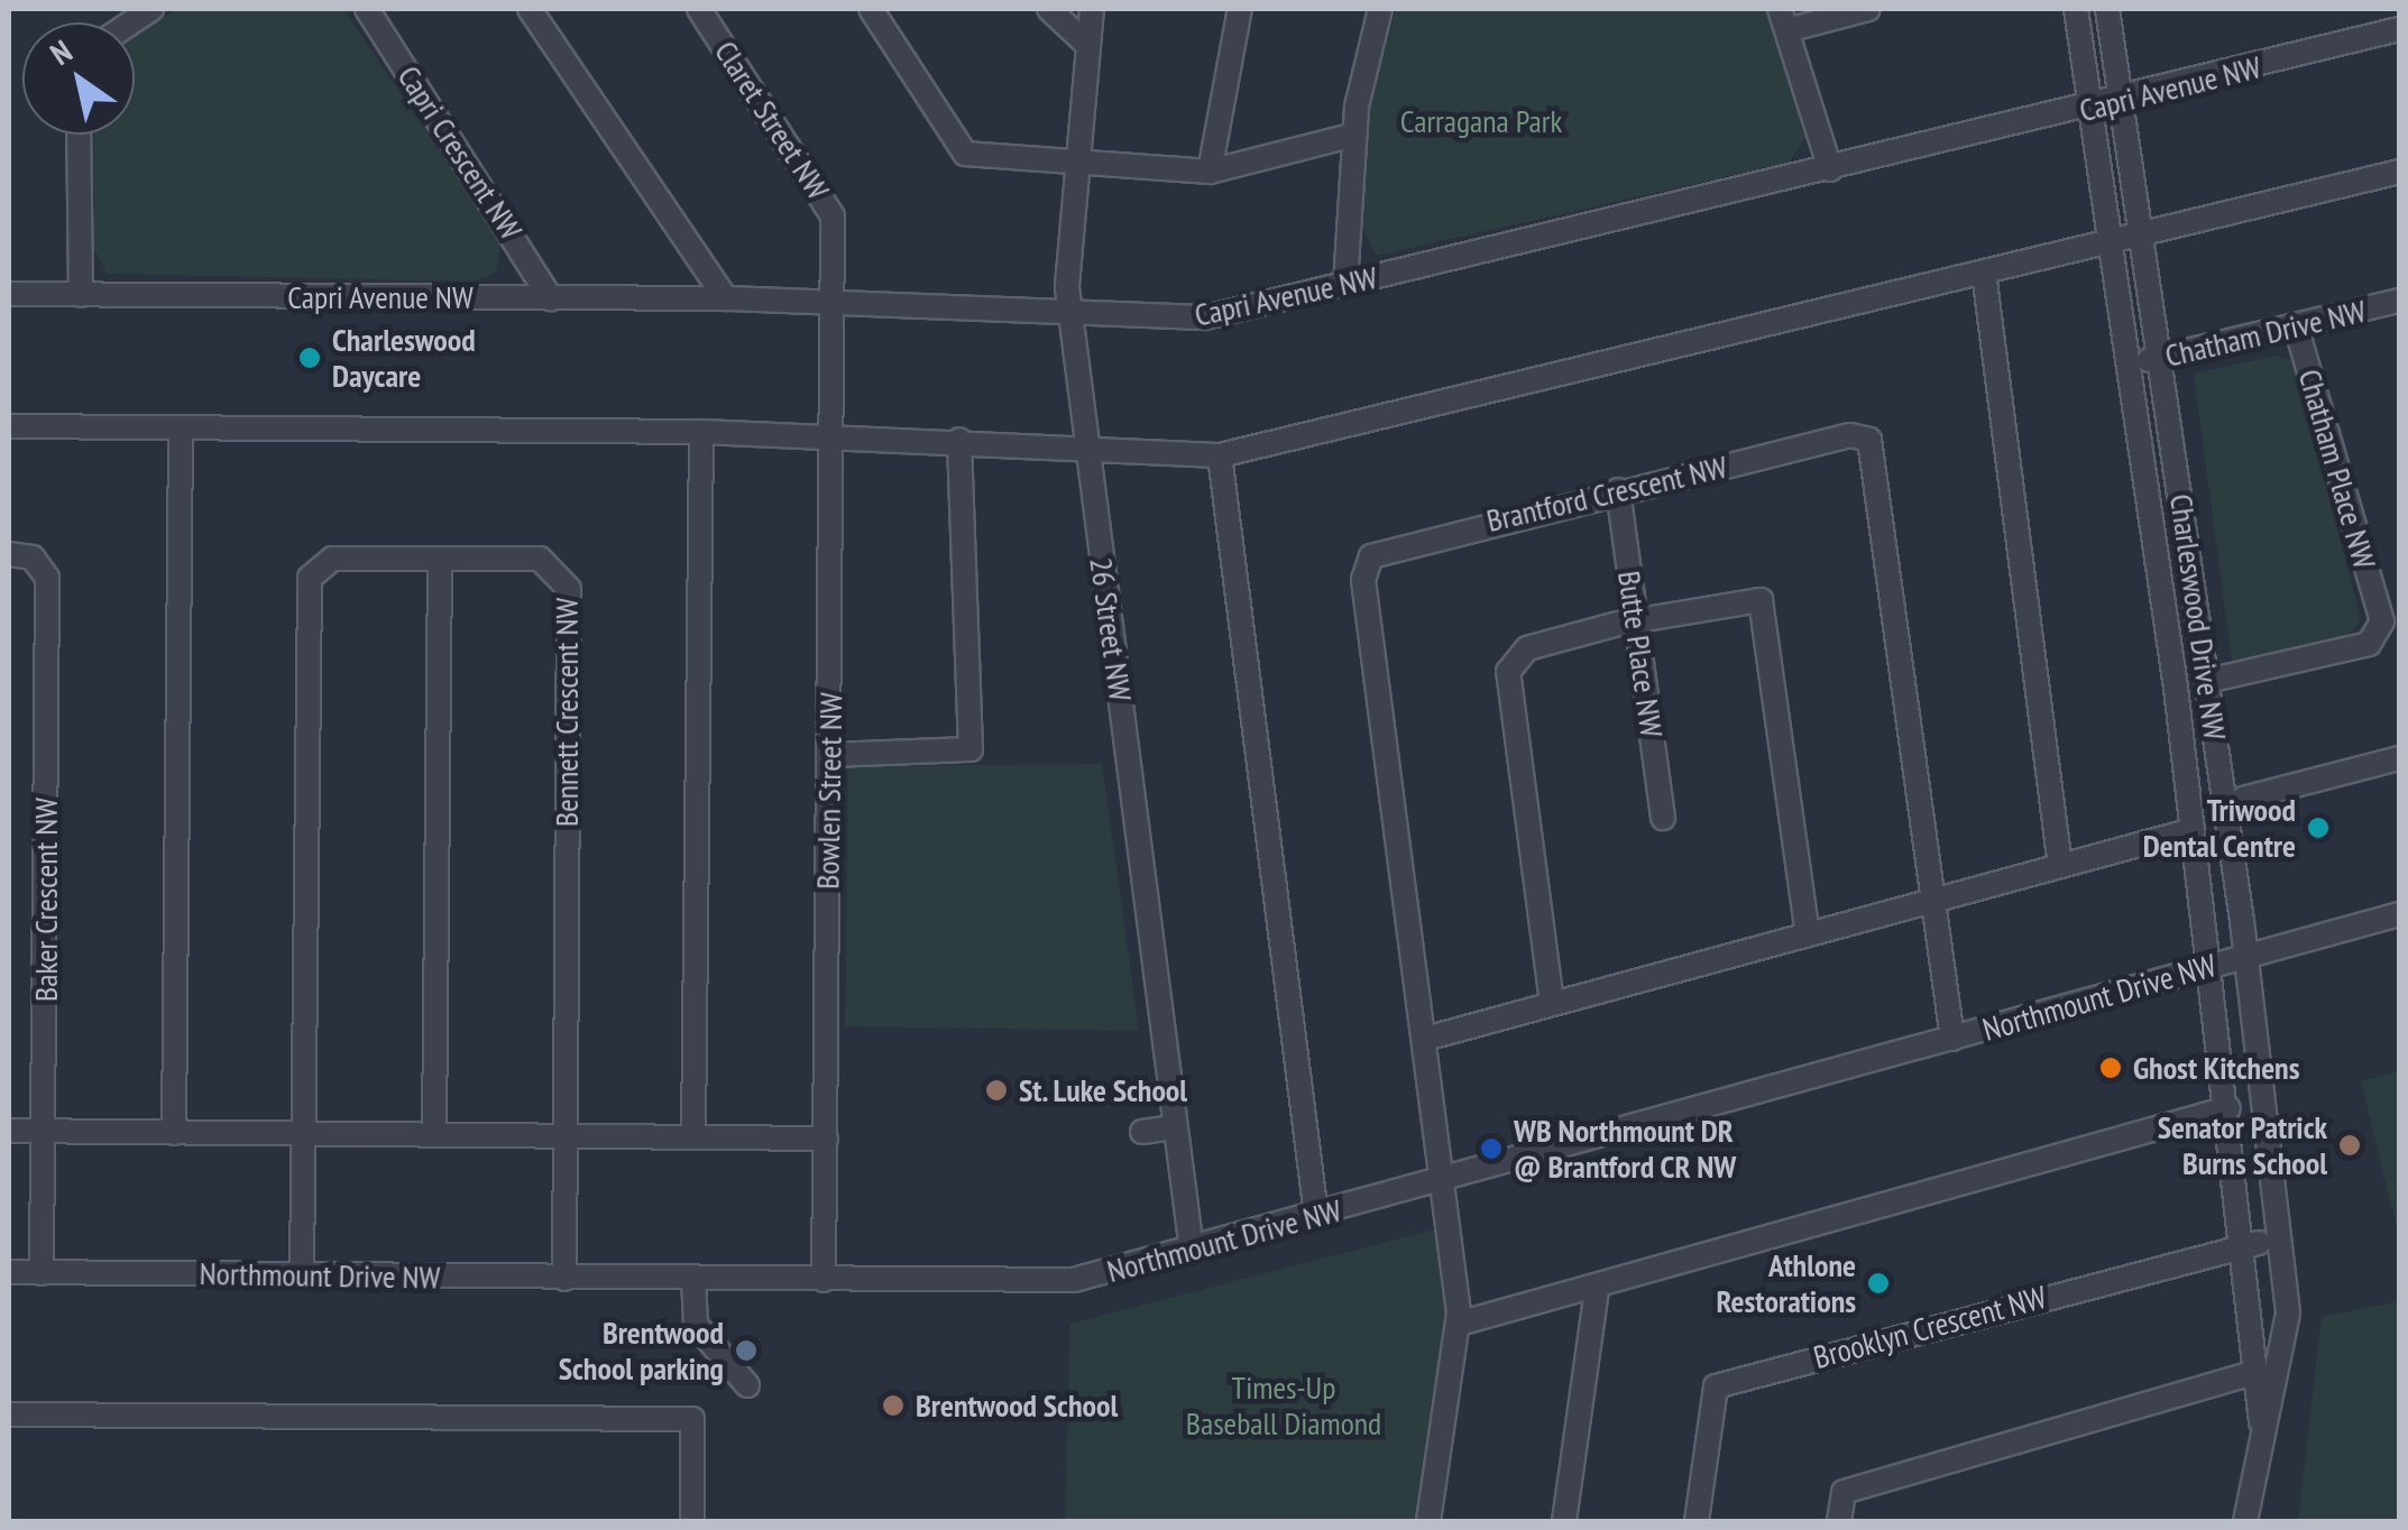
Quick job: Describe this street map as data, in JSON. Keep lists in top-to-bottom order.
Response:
{
  "streets": {
    "street": [
      "Capri Avenue NW",
      "Claret Street NW",
      "Capri Crescent NW",
      "Chatham Drive NW",
      "Chatham Place NW",
      "Brantford Crescent NW",
      "Charleswood Drive NW",
      "26 Street NW",
      "Butte Place NW",
      "Bennett Crescent NW",
      "Bowlen Street NW",
      "Baker Crescent NW",
      "Northmount Drive NW",
      "Brooklyn Crescent NW"
    ]
  },
  "crossings": [
    ["Capri Avenue NW", "Claret Street NW"],
    ["Capri Avenue NW", "Capri Crescent NW"],
    ["Capri Avenue NW", "Charleswood Drive NW"],
    ["Capri Avenue NW", "26 Street NW"],
    ["Capri Avenue NW", "Bowlen Street NW"],
    ["Claret Street NW", "Bowlen Street NW"],
    ["Chatham Drive NW", "Chatham Place NW"],
    ["Chatham Drive NW", "Charleswood Drive NW"],
    ["Chatham Place NW", "Charleswood Drive NW"],
    ["Brantford Crescent NW", "Butte Place NW"],
    ["Brantford Crescent NW", "Northmount Drive NW"],
    ["Charleswood Drive NW", "Northmount Drive NW"],
    ["Charleswood Drive NW", "Brooklyn Crescent NW"],
    ["26 Street NW", "Northmount Drive NW"],
    ["Bennett Crescent NW", "Northmount Drive NW"],
    ["Bowlen Street NW", "Northmount Drive NW"],
    ["Baker Crescent NW", "Northmount Drive NW"]
  ],
  "parks": ["Carragana Park", "Times-Up Baseball Diamond"],
  "places": [
    "Charleswood Daycare",
    "Triwood Dental Centre",
    "Ghost Kitchens",
    "St. Luke School",
    "Senator Patrick Burns School",
    "WB Northmount DR @ Brantford CR NW",
    "Athlone Restorations",
    "Brentwood School parking",
    "Brentwood School"
  ],
  "north": "top left"
}
